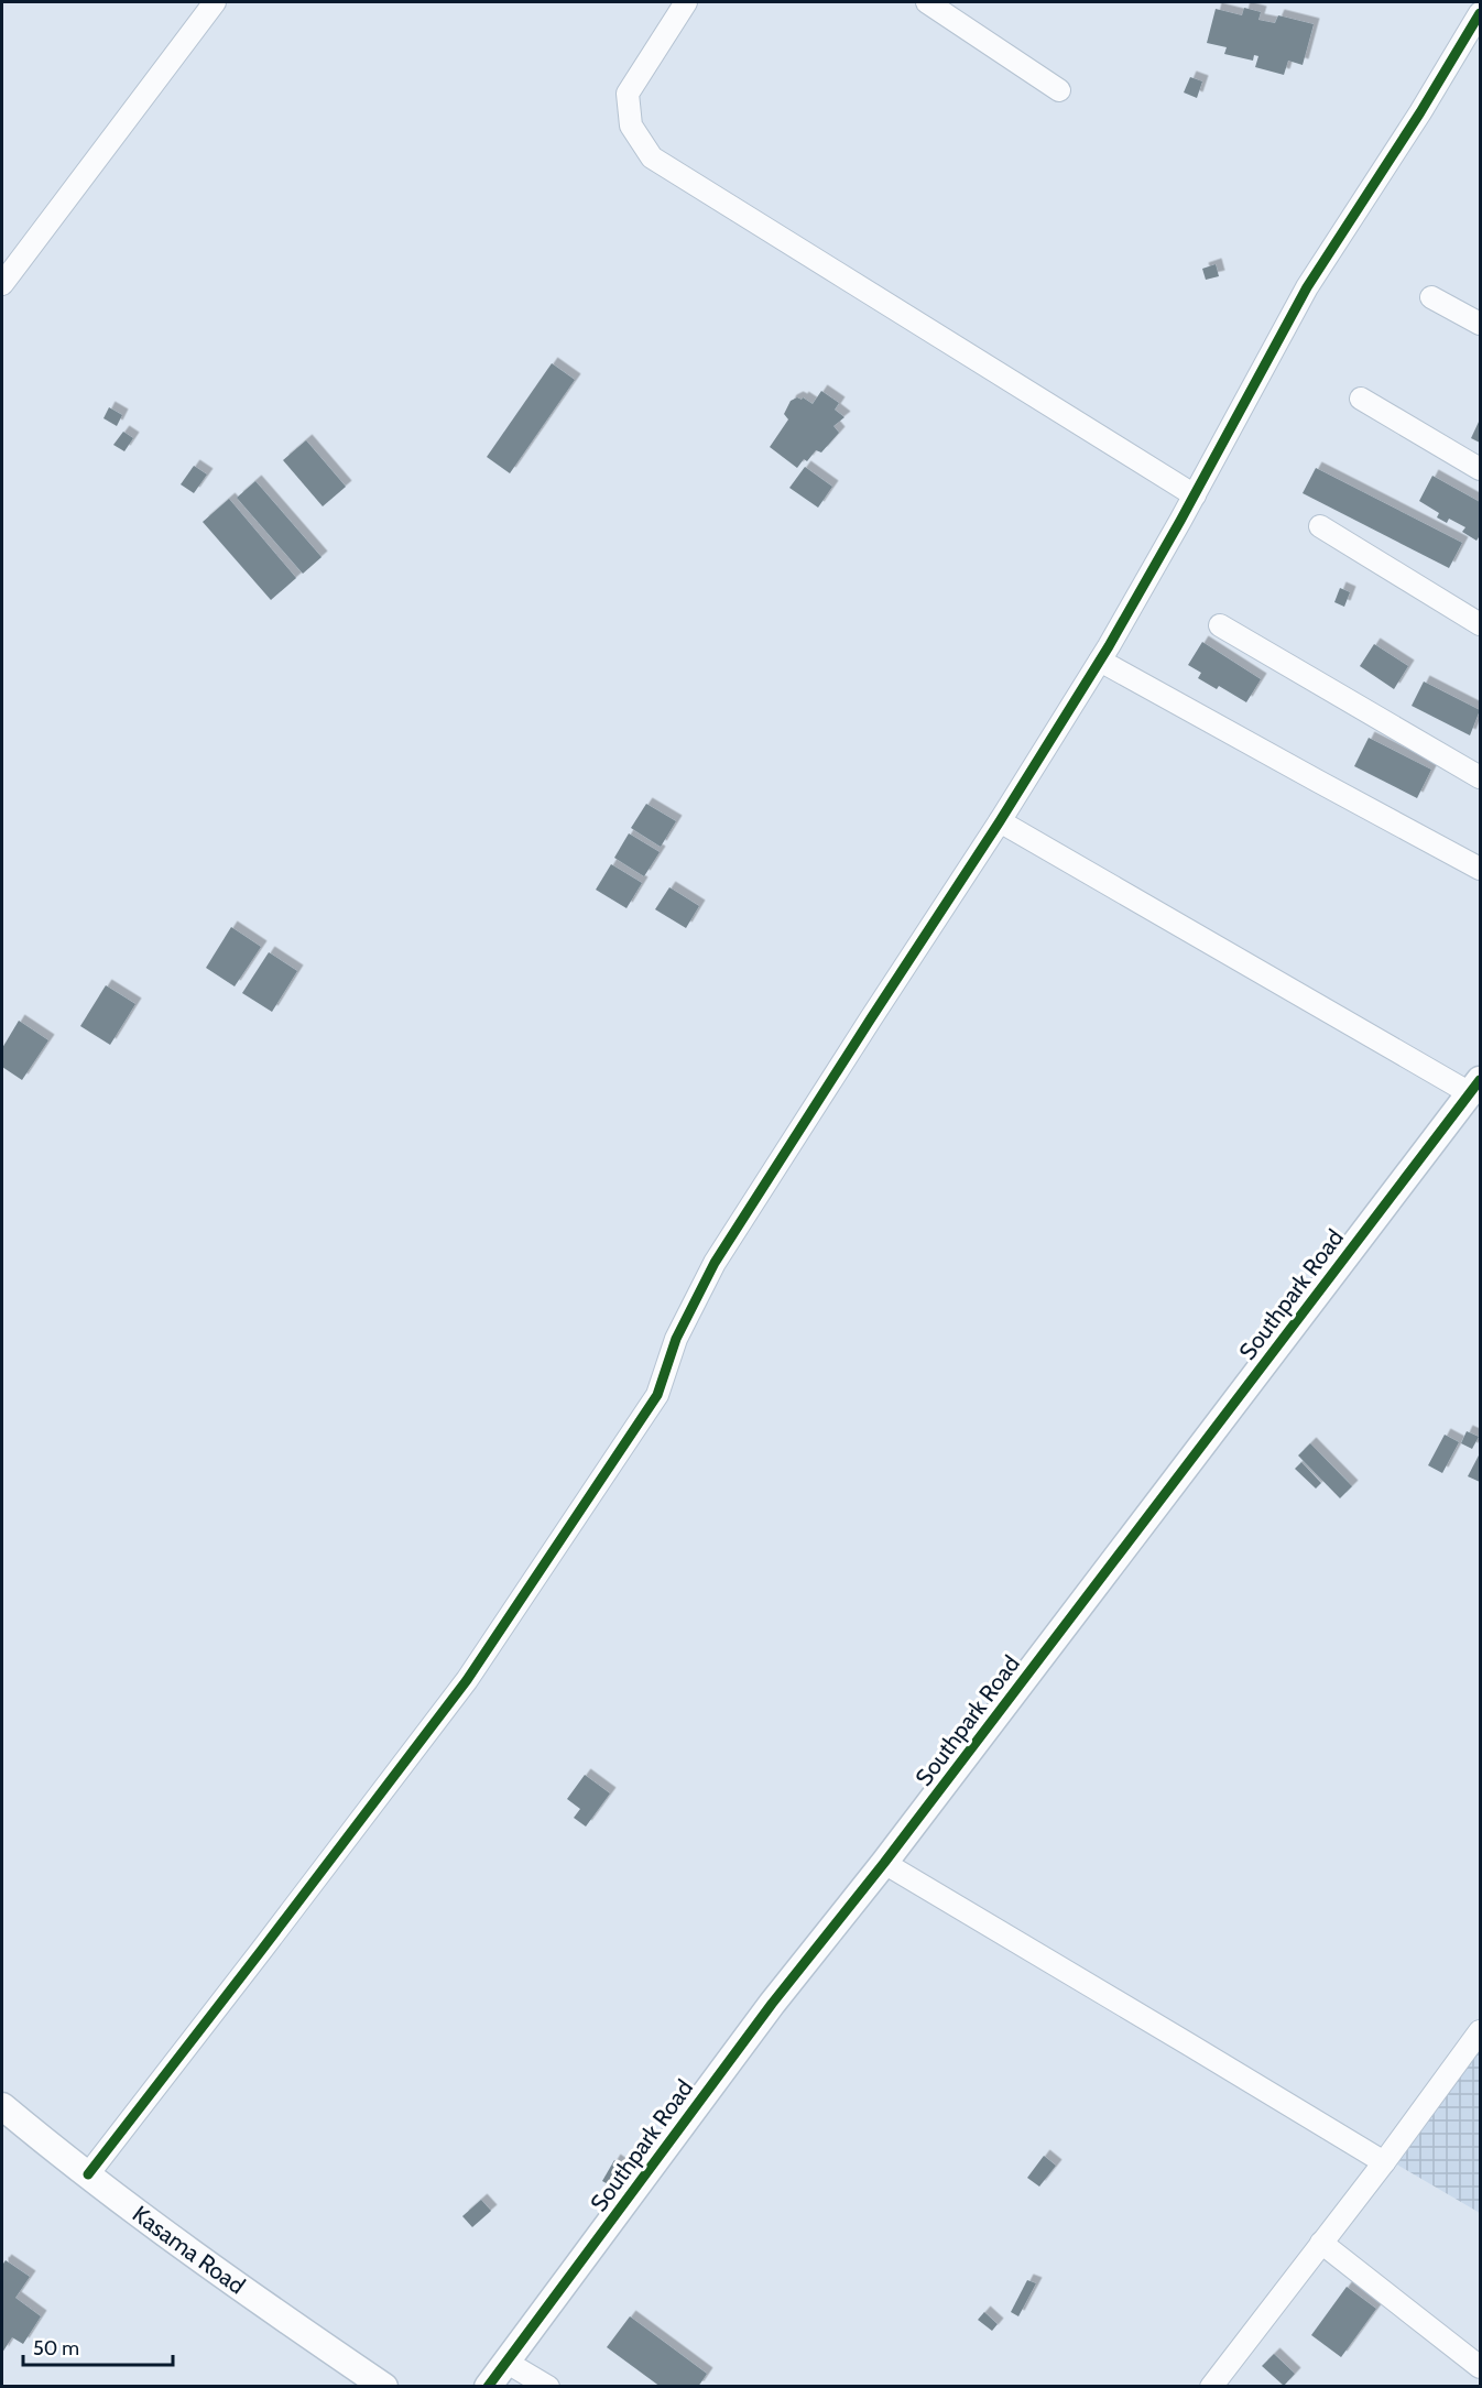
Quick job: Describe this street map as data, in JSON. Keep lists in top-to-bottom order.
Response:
{
  "streets": {
    "street": ["Southpark Road", "Kasama Road"]
  },
  "scale_bar": "50 m"
}
